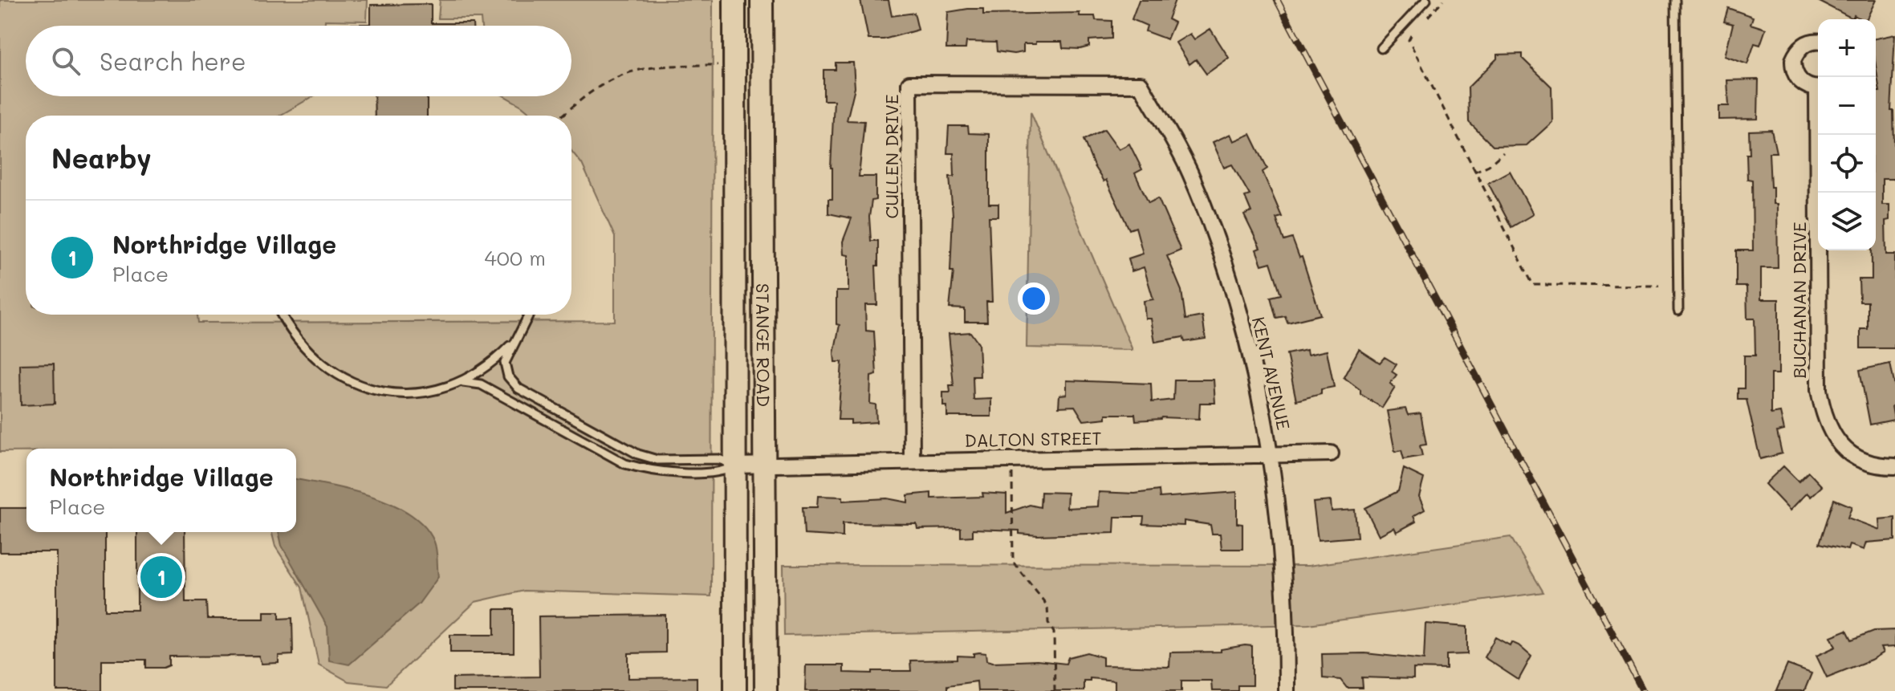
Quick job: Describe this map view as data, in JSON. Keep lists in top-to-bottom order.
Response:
{
  "streets": {
    "main road": ["STANGE ROAD"],
    "street": [
      "CULLEN DRIVE",
      "BUCHANAN DRIVE",
      "KENT AVENUE",
      "DALTON STREET"
    ]
  },
  "crossings": [
    ["CULLEN DRIVE", "KENT AVENUE"],
    ["CULLEN DRIVE", "DALTON STREET"],
    ["STANGE ROAD", "DALTON STREET"],
    ["KENT AVENUE", "DALTON STREET"]
  ],
  "page": {
    "map_buttons": ["+", "−"],
    "search": "Search here",
    "heading": "Nearby",
    "list": [
      {
        "mark": "1",
        "name": "Northridge Village",
        "note": "Place",
        "value": "400 m"
      }
    ],
    "popup": ["Northridge Village", "Place"],
    "pins": "1"
  }
}
